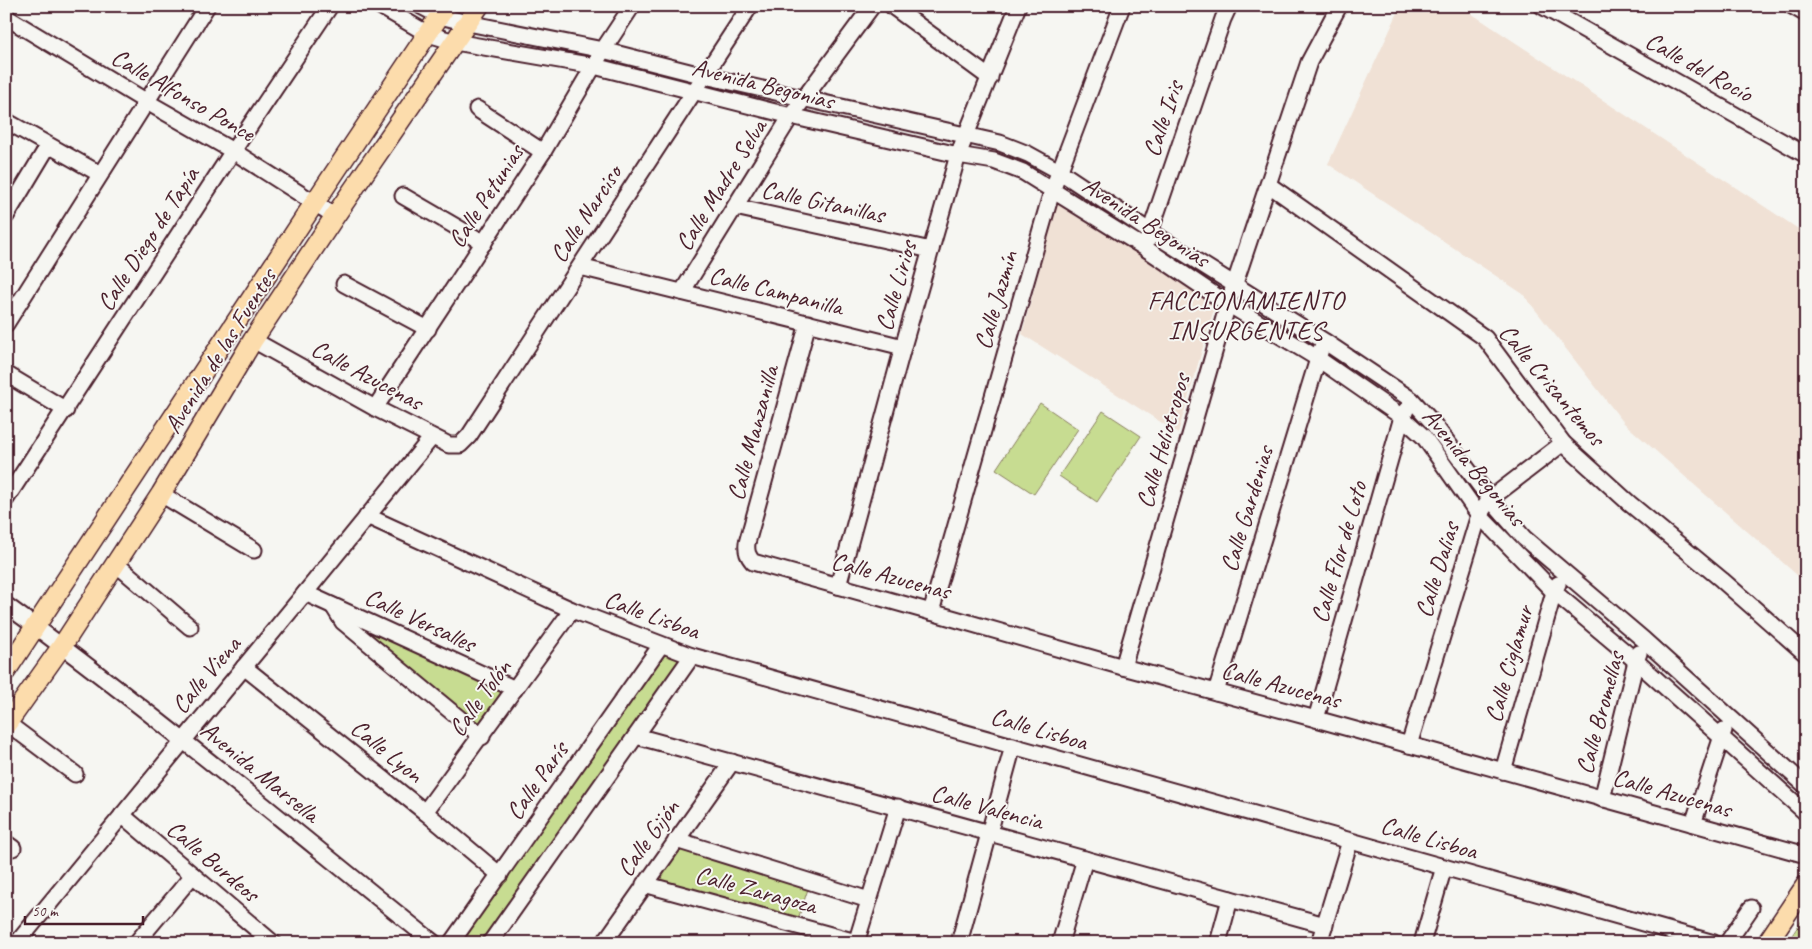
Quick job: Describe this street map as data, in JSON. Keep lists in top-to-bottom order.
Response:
{
  "streets": {
    "main road": ["Avenida de las Fuentes"],
    "street": [
      "Calle del Rocío",
      "Avenida Begonias",
      "Calle Alfonso Ponce",
      "Calle Iris",
      "Calle Madre Selva",
      "Calle Petunias",
      "Calle Gitanillas",
      "Calle Narciso",
      "Calle Diego de Tapía",
      "Calle Lirios",
      "Calle Campanilla",
      "Calle Jazmín",
      "Calle Azucenas",
      "Calle Crisantemos",
      "Calle Manzanilla",
      "Calle Heliotropos",
      "Calle Gardenias",
      "Calle Flor de Loto",
      "Calle Dalias",
      "Calle Lisboa",
      "Calle Versalles",
      "Calle Ciglamur",
      "Calle Viena",
      "Calle Tolón",
      "Calle Bromellas",
      "Calle Lyon",
      "Avenida Marsella",
      "Calle París",
      "Calle Valencia",
      "Calle Gijón",
      "Calle Burdeos",
      "Calle Zaragoza"
    ]
  },
  "crossings": [
    ["Avenida Begonias", "Calle Iris"],
    ["Avenida Begonias", "Calle Madre Selva"],
    ["Avenida Begonias", "Calle Petunias"],
    ["Avenida Begonias", "Calle Narciso"],
    ["Avenida Begonias", "Calle Lirios"],
    ["Avenida Begonias", "Calle Jazmín"],
    ["Avenida Begonias", "Avenida de las Fuentes"],
    ["Avenida Begonias", "Calle Heliotropos"],
    ["Avenida Begonias", "Calle Gardenias"],
    ["Avenida Begonias", "Calle Flor de Loto"],
    ["Avenida Begonias", "Calle Dalias"],
    ["Avenida Begonias", "Calle Ciglamur"],
    ["Avenida Begonias", "Calle Bromellas"],
    ["Calle Alfonso Ponce", "Calle Diego de Tapía"],
    ["Calle Alfonso Ponce", "Avenida de las Fuentes"],
    ["Calle Madre Selva", "Calle Gitanillas"],
    ["Calle Madre Selva", "Calle Campanilla"],
    ["Calle Petunias", "Calle Azucenas"],
    ["Calle Gitanillas", "Calle Lirios"],
    ["Calle Narciso", "Calle Campanilla"],
    ["Calle Narciso", "Calle Azucenas"],
    ["Calle Lirios", "Calle Campanilla"],
    ["Calle Lirios", "Calle Azucenas"],
    ["Calle Campanilla", "Calle Manzanilla"],
    ["Calle Jazmín", "Calle Azucenas"],
    ["Avenida de las Fuentes", "Calle Azucenas"],
    ["Avenida de las Fuentes", "Avenida Marsella"],
    ["Calle Azucenas", "Calle Manzanilla"],
    ["Calle Azucenas", "Calle Heliotropos"],
    ["Calle Azucenas", "Calle Gardenias"],
    ["Calle Azucenas", "Calle Flor de Loto"],
    ["Calle Azucenas", "Calle Dalias"],
    ["Calle Azucenas", "Calle Ciglamur"],
    ["Calle Azucenas", "Calle Viena"],
    ["Calle Azucenas", "Calle Bromellas"],
    ["Calle Crisantemos", "Calle Heliotropos"],
    ["Calle Crisantemos", "Calle Dalias"],
    ["Calle Lisboa", "Calle Viena"],
    ["Calle Lisboa", "Calle Tolón"],
    ["Calle Lisboa", "Calle París"],
    ["Calle Versalles", "Calle Viena"],
    ["Calle Versalles", "Calle Tolón"],
    ["Calle Viena", "Calle Lyon"],
    ["Calle Viena", "Avenida Marsella"],
    ["Calle Viena", "Calle Burdeos"],
    ["Calle Tolón", "Calle Lyon"],
    ["Calle Lyon", "Calle París"],
    ["Calle Valencia", "Calle Gijón"],
    ["Calle Gijón", "Calle Zaragoza"]
  ],
  "districts": ["FACCIONAMIENTO INSURGENTES"],
  "scale_bar": "50 m"
}
